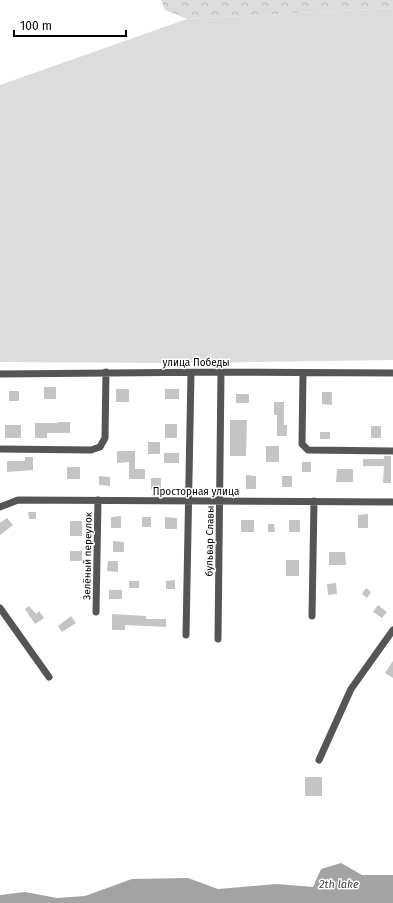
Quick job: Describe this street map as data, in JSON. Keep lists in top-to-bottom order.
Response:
{
  "streets": {
    "street": [
      "улица Победы",
      "Просторная улица",
      "бульвар Славы",
      "Зелёный переулок"
    ]
  },
  "crossings": [
    ["улица Победы", "бульвар Славы"],
    ["Просторная улица", "бульвар Славы"],
    ["Просторная улица", "Зелёный переулок"]
  ],
  "water": ["2th lake"],
  "scale_bar": "100 m"
}
